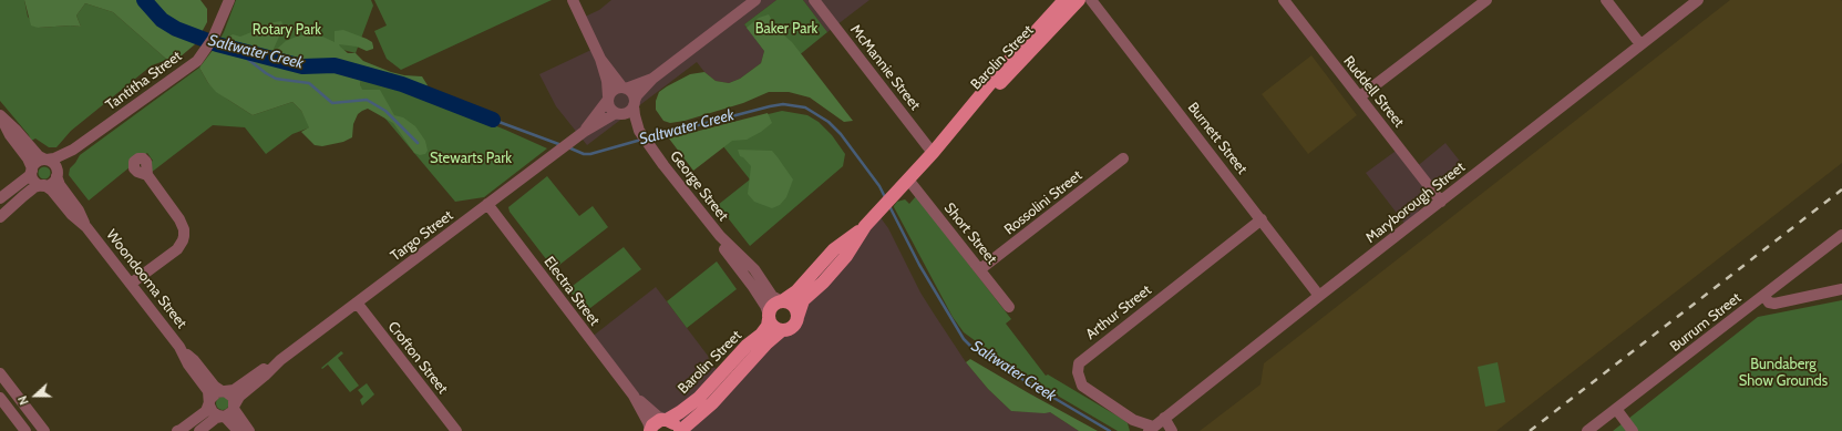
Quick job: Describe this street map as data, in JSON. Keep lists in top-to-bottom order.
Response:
{
  "streets": {
    "main road": ["Barolin Street"],
    "street": [
      "McMannie Street",
      "Tantitha Street",
      "Ruddell Street",
      "Burnett Street",
      "George Street",
      "Rossolini Street",
      "Maryborough Street",
      "Short Street",
      "Targo Street",
      "Woondooma Street",
      "Electra Street",
      "Arthur Street",
      "Burrum Street",
      "Crofton Street"
    ]
  },
  "crossings": [
    ["Barolin Street", "McMannie Street"],
    ["Barolin Street", "George Street"],
    ["Barolin Street", "Short Street"],
    ["Barolin Street", "Electra Street"],
    ["Tantitha Street", "Woondooma Street"],
    ["Ruddell Street", "Maryborough Street"],
    ["Burnett Street", "Maryborough Street"],
    ["Burnett Street", "Arthur Street"],
    ["George Street", "Targo Street"],
    ["Rossolini Street", "Short Street"],
    ["Maryborough Street", "Arthur Street"],
    ["Targo Street", "Woondooma Street"],
    ["Targo Street", "Electra Street"],
    ["Targo Street", "Crofton Street"]
  ],
  "water": ["Saltwater Creek"],
  "parks": [
    "Baker Park",
    "Rotary Park",
    "Stewarts Park",
    "Bundaberg Show Grounds"
  ],
  "north": "left"
}
